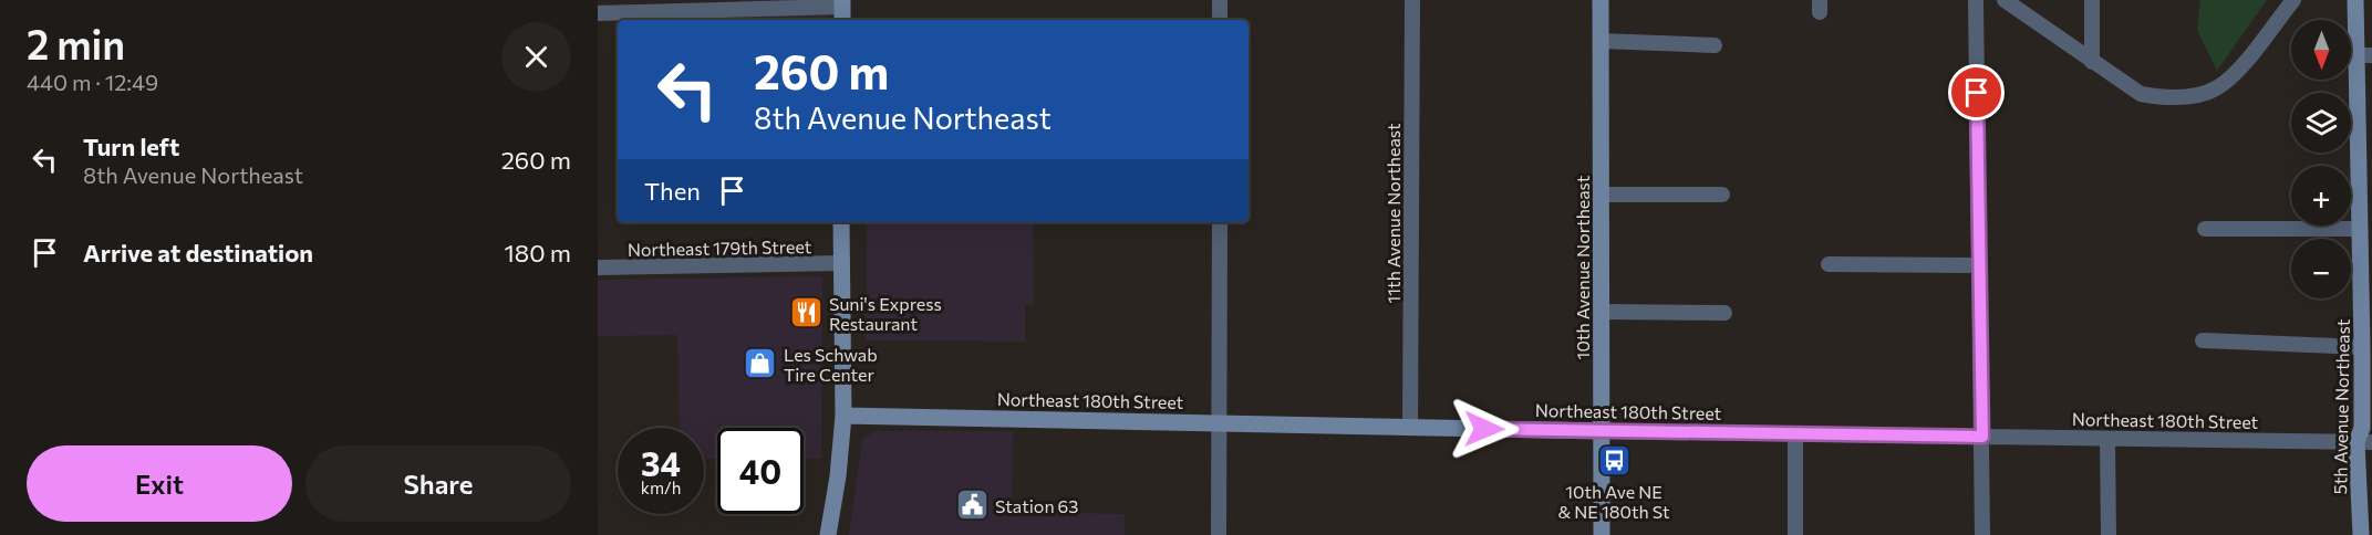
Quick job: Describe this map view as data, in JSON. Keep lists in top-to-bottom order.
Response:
{
  "streets": {
    "street": [
      "11th Avenue Northeast",
      "Northeast 179th Street",
      "10th Avenue Northeast",
      "Northeast 180th Street",
      "5th Avenue Northeast"
    ]
  },
  "crossings": [
    ["11th Avenue Northeast", "Northeast 180th Street"],
    ["10th Avenue Northeast", "Northeast 180th Street"],
    ["Northeast 180th Street", "5th Avenue Northeast"]
  ],
  "places": {
    "restaurant": ["Suni's Express Restaurant"],
    "shop": ["Les Schwab Tire Center"],
    "bus stop": ["10th Ave NE & NE 180th St"],
    "public building": ["Station 63"]
  },
  "north": "bottom",
  "page": {
    "heading": ["2 min", "440 m · 12:49"],
    "map_buttons": ["+", "−"],
    "turn": ["260 m", "8th Avenue Northeast"],
    "list": [
      {
        "name": "Turn left",
        "note": "8th Avenue Northeast",
        "value": "260 m"
      },
      {
        "name": "Arrive at destination",
        "value": "180 m"
      }
    ],
    "then": "Then",
    "speed": "34 km/h",
    "limit": "40",
    "buttons": ["Exit", "Share"]
  }
}
